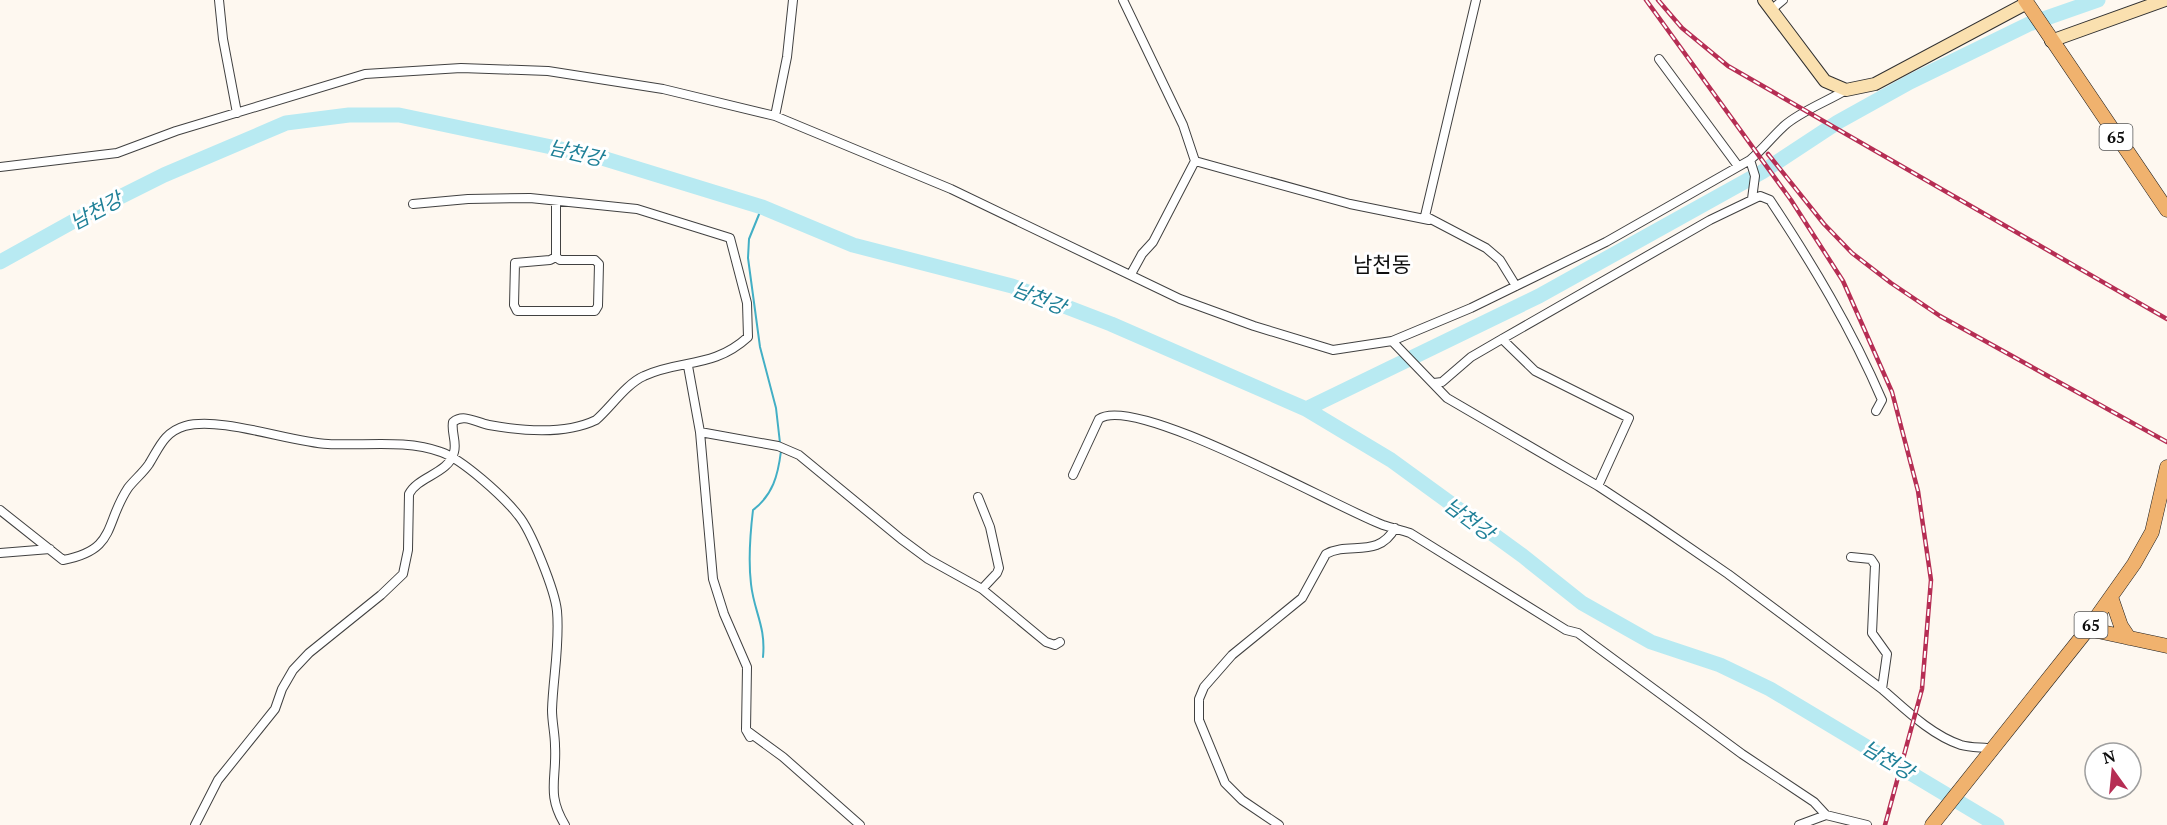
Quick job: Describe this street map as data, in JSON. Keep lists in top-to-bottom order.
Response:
{
  "streets": {
    "main road": ["65"]
  },
  "districts": ["남천동"],
  "water": ["남천강"],
  "north": "top"
}
